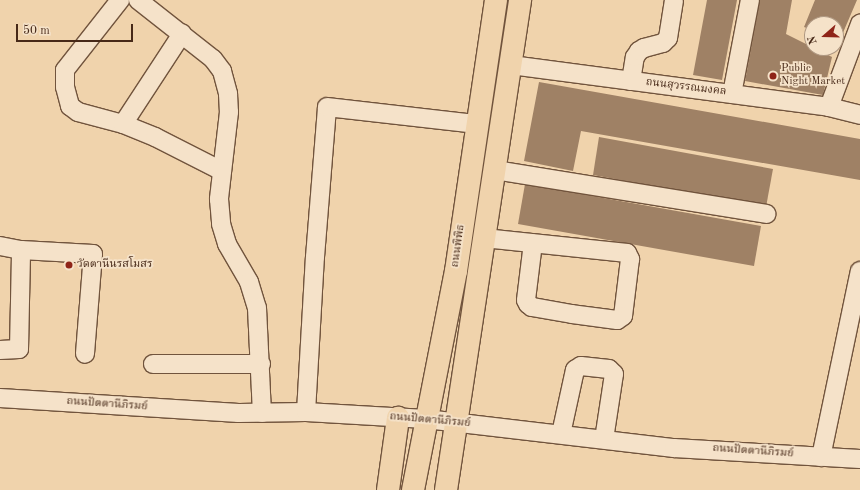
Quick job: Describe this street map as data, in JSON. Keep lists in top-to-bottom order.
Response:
{
  "streets": {
    "main road": ["ถนนพิพิธ"],
    "street": ["ถนนสุวรรณมงคล", "ถนนปัตตานีภิรมย์"]
  },
  "crossings": [
    ["ถนนพิพิธ", "ถนนปัตตานีภิรมย์"]
  ],
  "places": ["Public Night Market", "วัดตานีนรสโมสร"],
  "scale_bar": "50 m",
  "north": "left"
}
